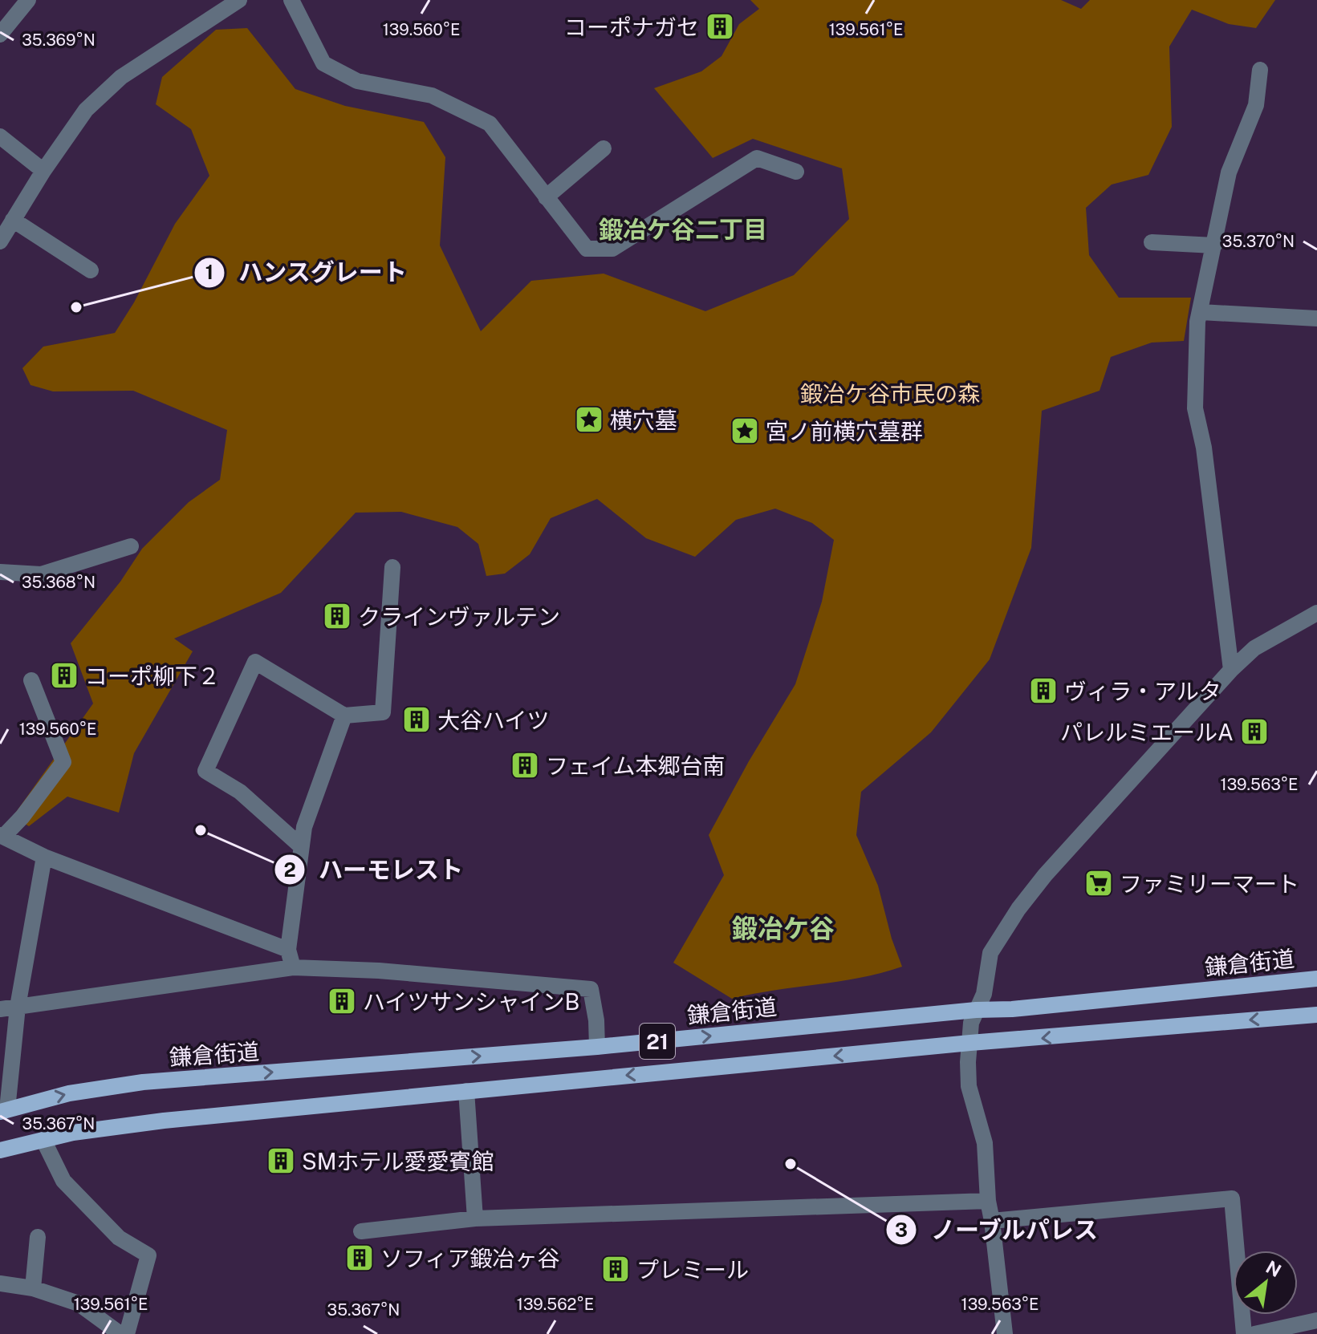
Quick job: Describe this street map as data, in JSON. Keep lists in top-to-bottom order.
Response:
{
  "streets": {
    "main road": ["鎌倉街道", "21"]
  },
  "districts": ["鍛冶ケ谷二丁目", "鍛冶ケ谷"],
  "parks": ["鍛冶ケ谷市民の森"],
  "places": {
    "building": [
      "コーポナガセ",
      "クラインヴァルテン",
      "コーポ柳下２",
      "ヴィラ・アルタ",
      "大谷ハイツ",
      "パレルミエールA",
      "フェイム本郷台南",
      "ハイツサンシャインB",
      "SMホテル愛愛賓館",
      "ソフィア鍛冶ヶ谷",
      "プレミール"
    ],
    "other": ["ハンスグレート", "ハーモレスト", "ノーブルパレス"],
    "place": ["横穴墓", "宮ノ前横穴墓群"],
    "supermarket": ["ファミリーマート"]
  },
  "north": "top right",
  "coordinates": [
    "139.560°E",
    "139.561°E",
    "35.369°N",
    "35.370°N",
    "35.368°N",
    "139.563°E",
    "35.367°N",
    "139.562°E"
  ]
}
